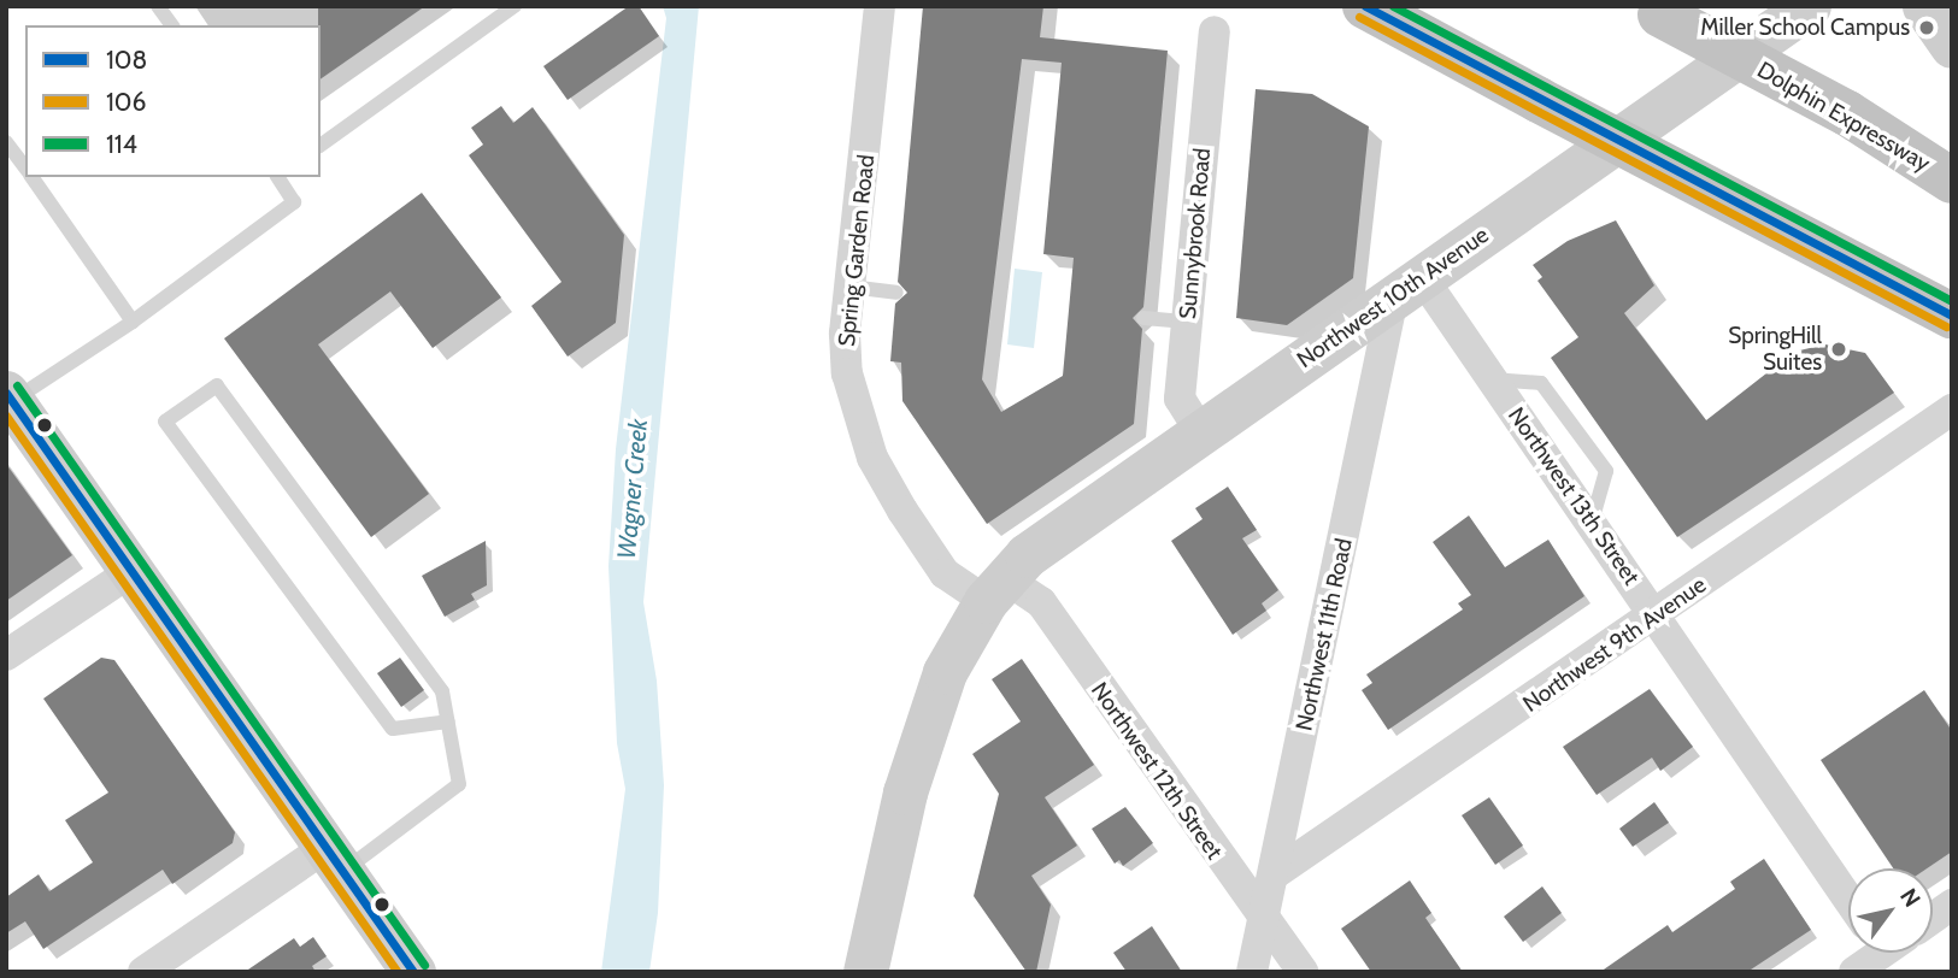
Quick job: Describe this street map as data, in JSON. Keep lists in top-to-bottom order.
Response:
{
  "streets": {
    "highway": ["Dolphin Expressway"],
    "street": [
      "Sunnybrook Road",
      "Spring Garden Road",
      "Northwest 10th Avenue",
      "Northwest 13th Street",
      "Northwest 11th Road",
      "Northwest 9th Avenue",
      "Northwest 12th Street"
    ]
  },
  "crossings": [
    ["Sunnybrook Road", "Northwest 10th Avenue"],
    ["Spring Garden Road", "Northwest 10th Avenue"],
    ["Spring Garden Road", "Northwest 12th Street"],
    ["Northwest 10th Avenue", "Northwest 13th Street"],
    ["Northwest 10th Avenue", "Northwest 11th Road"],
    ["Northwest 10th Avenue", "Northwest 12th Street"],
    ["Northwest 13th Street", "Northwest 11th Road"],
    ["Northwest 13th Street", "Northwest 9th Avenue"],
    ["Northwest 11th Road", "Northwest 9th Avenue"],
    ["Northwest 11th Road", "Northwest 12th Street"]
  ],
  "water": ["Wagner Creek"],
  "places": ["Miller School Campus", "SpringHill Suites"],
  "lines": ["transit line 108", "transit line 114", "transit line 106"],
  "legend": ["108", "106", "114"],
  "north": "top right"
}
